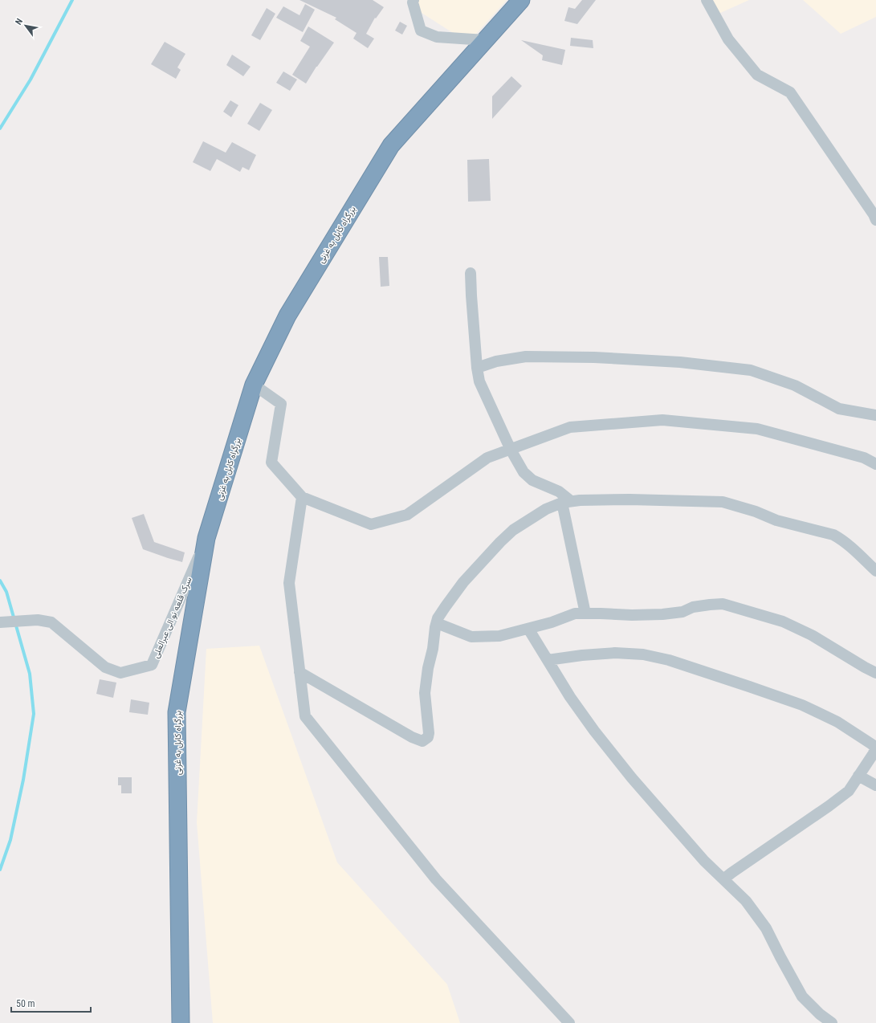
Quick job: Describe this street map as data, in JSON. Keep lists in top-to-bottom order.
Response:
{
  "streets": {
    "highway": ["بزرگراه کابل به غزنی"],
    "street": ["سرک قلعه نو الی عبرالعلی"]
  },
  "crossings": [
    ["بزرگراه کابل به غزنی", "سرک قلعه نو الی عبرالعلی"]
  ],
  "scale_bar": "50 m",
  "north": "top left"
}
